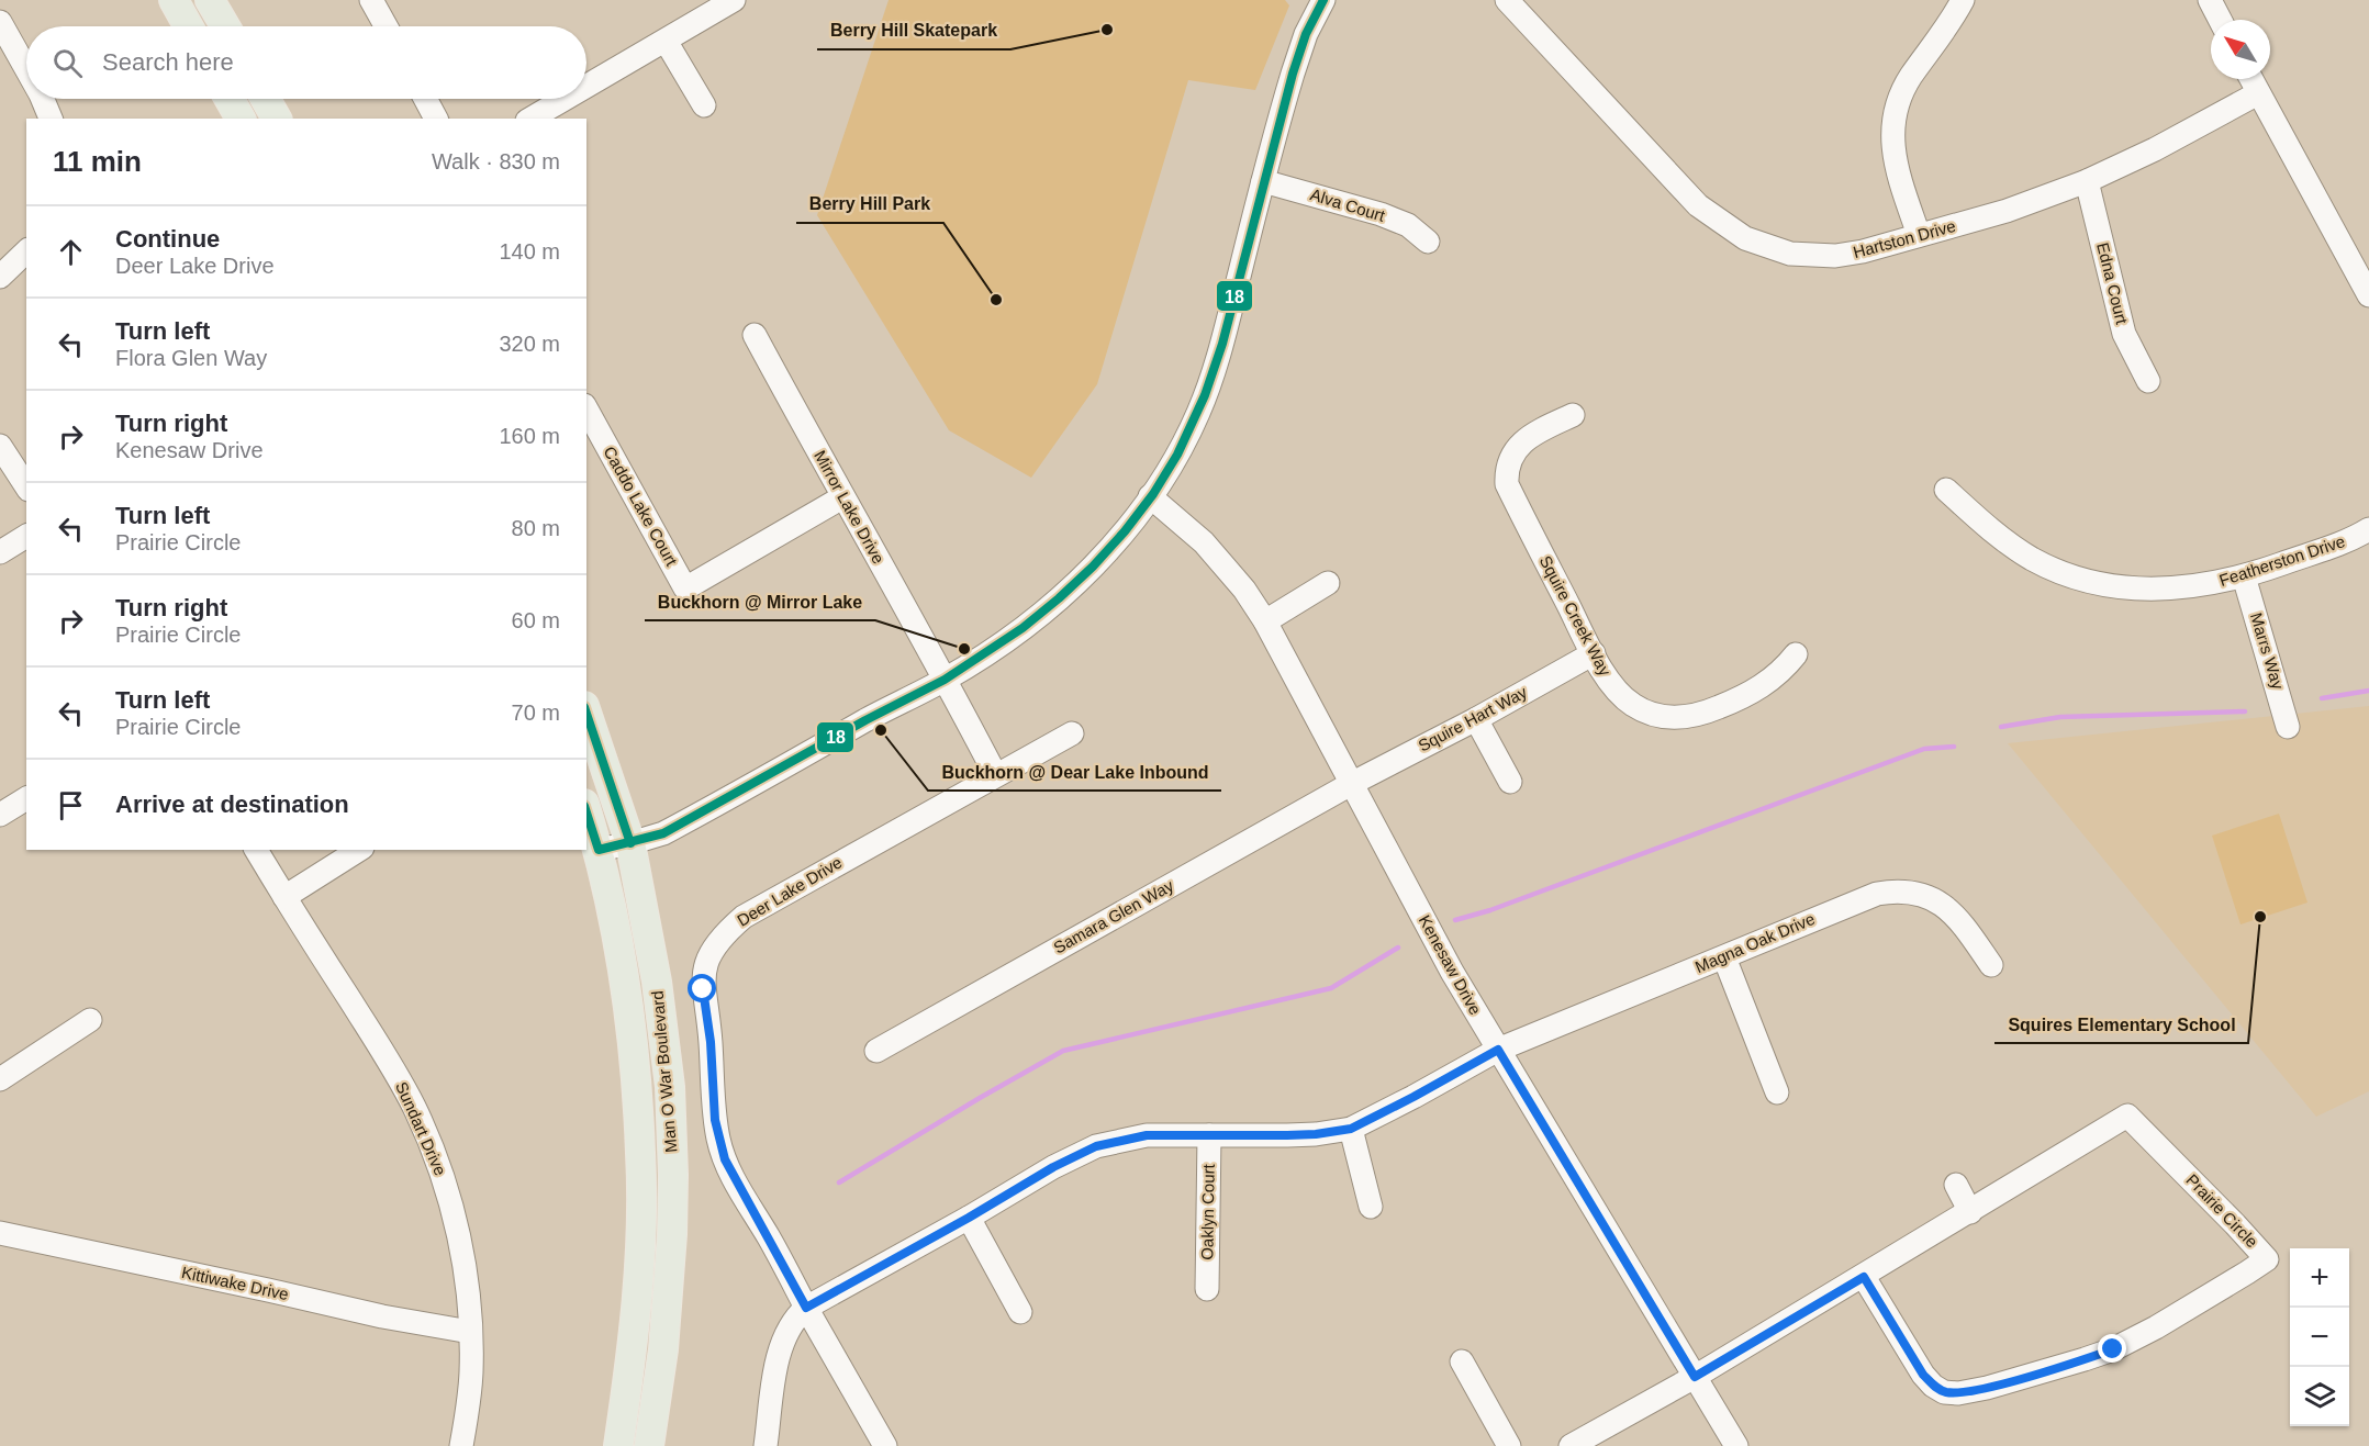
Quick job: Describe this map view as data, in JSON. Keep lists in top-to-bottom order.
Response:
{
  "streets": {
    "main road": ["Man O War Boulevard"],
    "street": [
      "Alva Court",
      "Hartston Drive",
      "Edna Court",
      "Caddo Lake Court",
      "Mirror Lake Drive",
      "Featherston Drive",
      "Squire Creek Way",
      "Marrs Way",
      "Squire Hart Way",
      "Deer Lake Drive",
      "Samara Glen Way",
      "Magna Oak Drive",
      "Kenesaw Drive",
      "Sundart Drive",
      "Prairie Circle",
      "Oaklyn Court",
      "Kittiwake Drive"
    ]
  },
  "crossings": [
    ["Hartston Drive", "Edna Court"],
    ["Caddo Lake Court", "Mirror Lake Drive"],
    ["Mirror Lake Drive", "Deer Lake Drive"],
    ["Featherston Drive", "Marrs Way"],
    ["Squire Creek Way", "Squire Hart Way"],
    ["Squire Hart Way", "Samara Glen Way"],
    ["Squire Hart Way", "Kenesaw Drive"],
    ["Deer Lake Drive", "Magna Oak Drive"],
    ["Samara Glen Way", "Kenesaw Drive"],
    ["Magna Oak Drive", "Kenesaw Drive"],
    ["Magna Oak Drive", "Oaklyn Court"],
    ["Kenesaw Drive", "Prairie Circle"],
    ["Sundart Drive", "Kittiwake Drive"]
  ],
  "places": [
    "Berry Hill Skatepark",
    "Berry Hill Park",
    "Buckhorn @ Mirror Lake",
    "Buckhorn @ Dear Lake Inbound",
    "Squires Elementary School"
  ],
  "lines": ["transit line 18"],
  "north": "top left",
  "page": {
    "search": "Search here",
    "heading": ["11 min", "Walk · 830 m"],
    "list": [
      ["Continue", "Deer Lake Drive", "140 m"],
      ["Turn left", "Flora Glen Way", "320 m"],
      ["Turn right", "Kenesaw Drive", "160 m"],
      ["Turn left", "Prairie Circle", "80 m"],
      ["Turn right", "Prairie Circle", "60 m"],
      ["Turn left", "Prairie Circle", "70 m"],
      "Arrive at destination"
    ],
    "map_buttons": ["+", "−"]
  }
}
